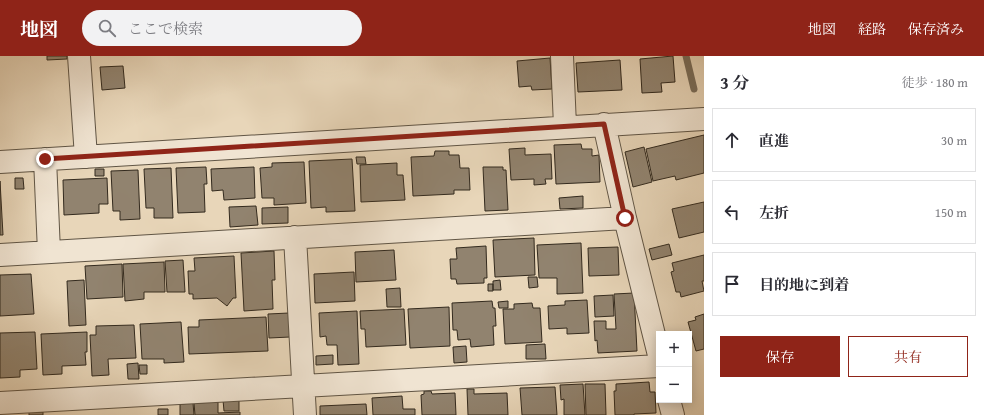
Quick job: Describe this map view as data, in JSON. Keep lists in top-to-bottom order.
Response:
{
  "page": {
    "header": "地図",
    "search": "ここで検索",
    "nav": ["地図", "経路", "保存済み"],
    "heading": ["3 分", "徒歩 · 180 m"],
    "list": [
      ["直進", "30 m"],
      ["左折", "150 m"],
      "目的地に到着"
    ],
    "buttons": ["保存", "共有"],
    "map_buttons": ["+", "−"]
  }
}
